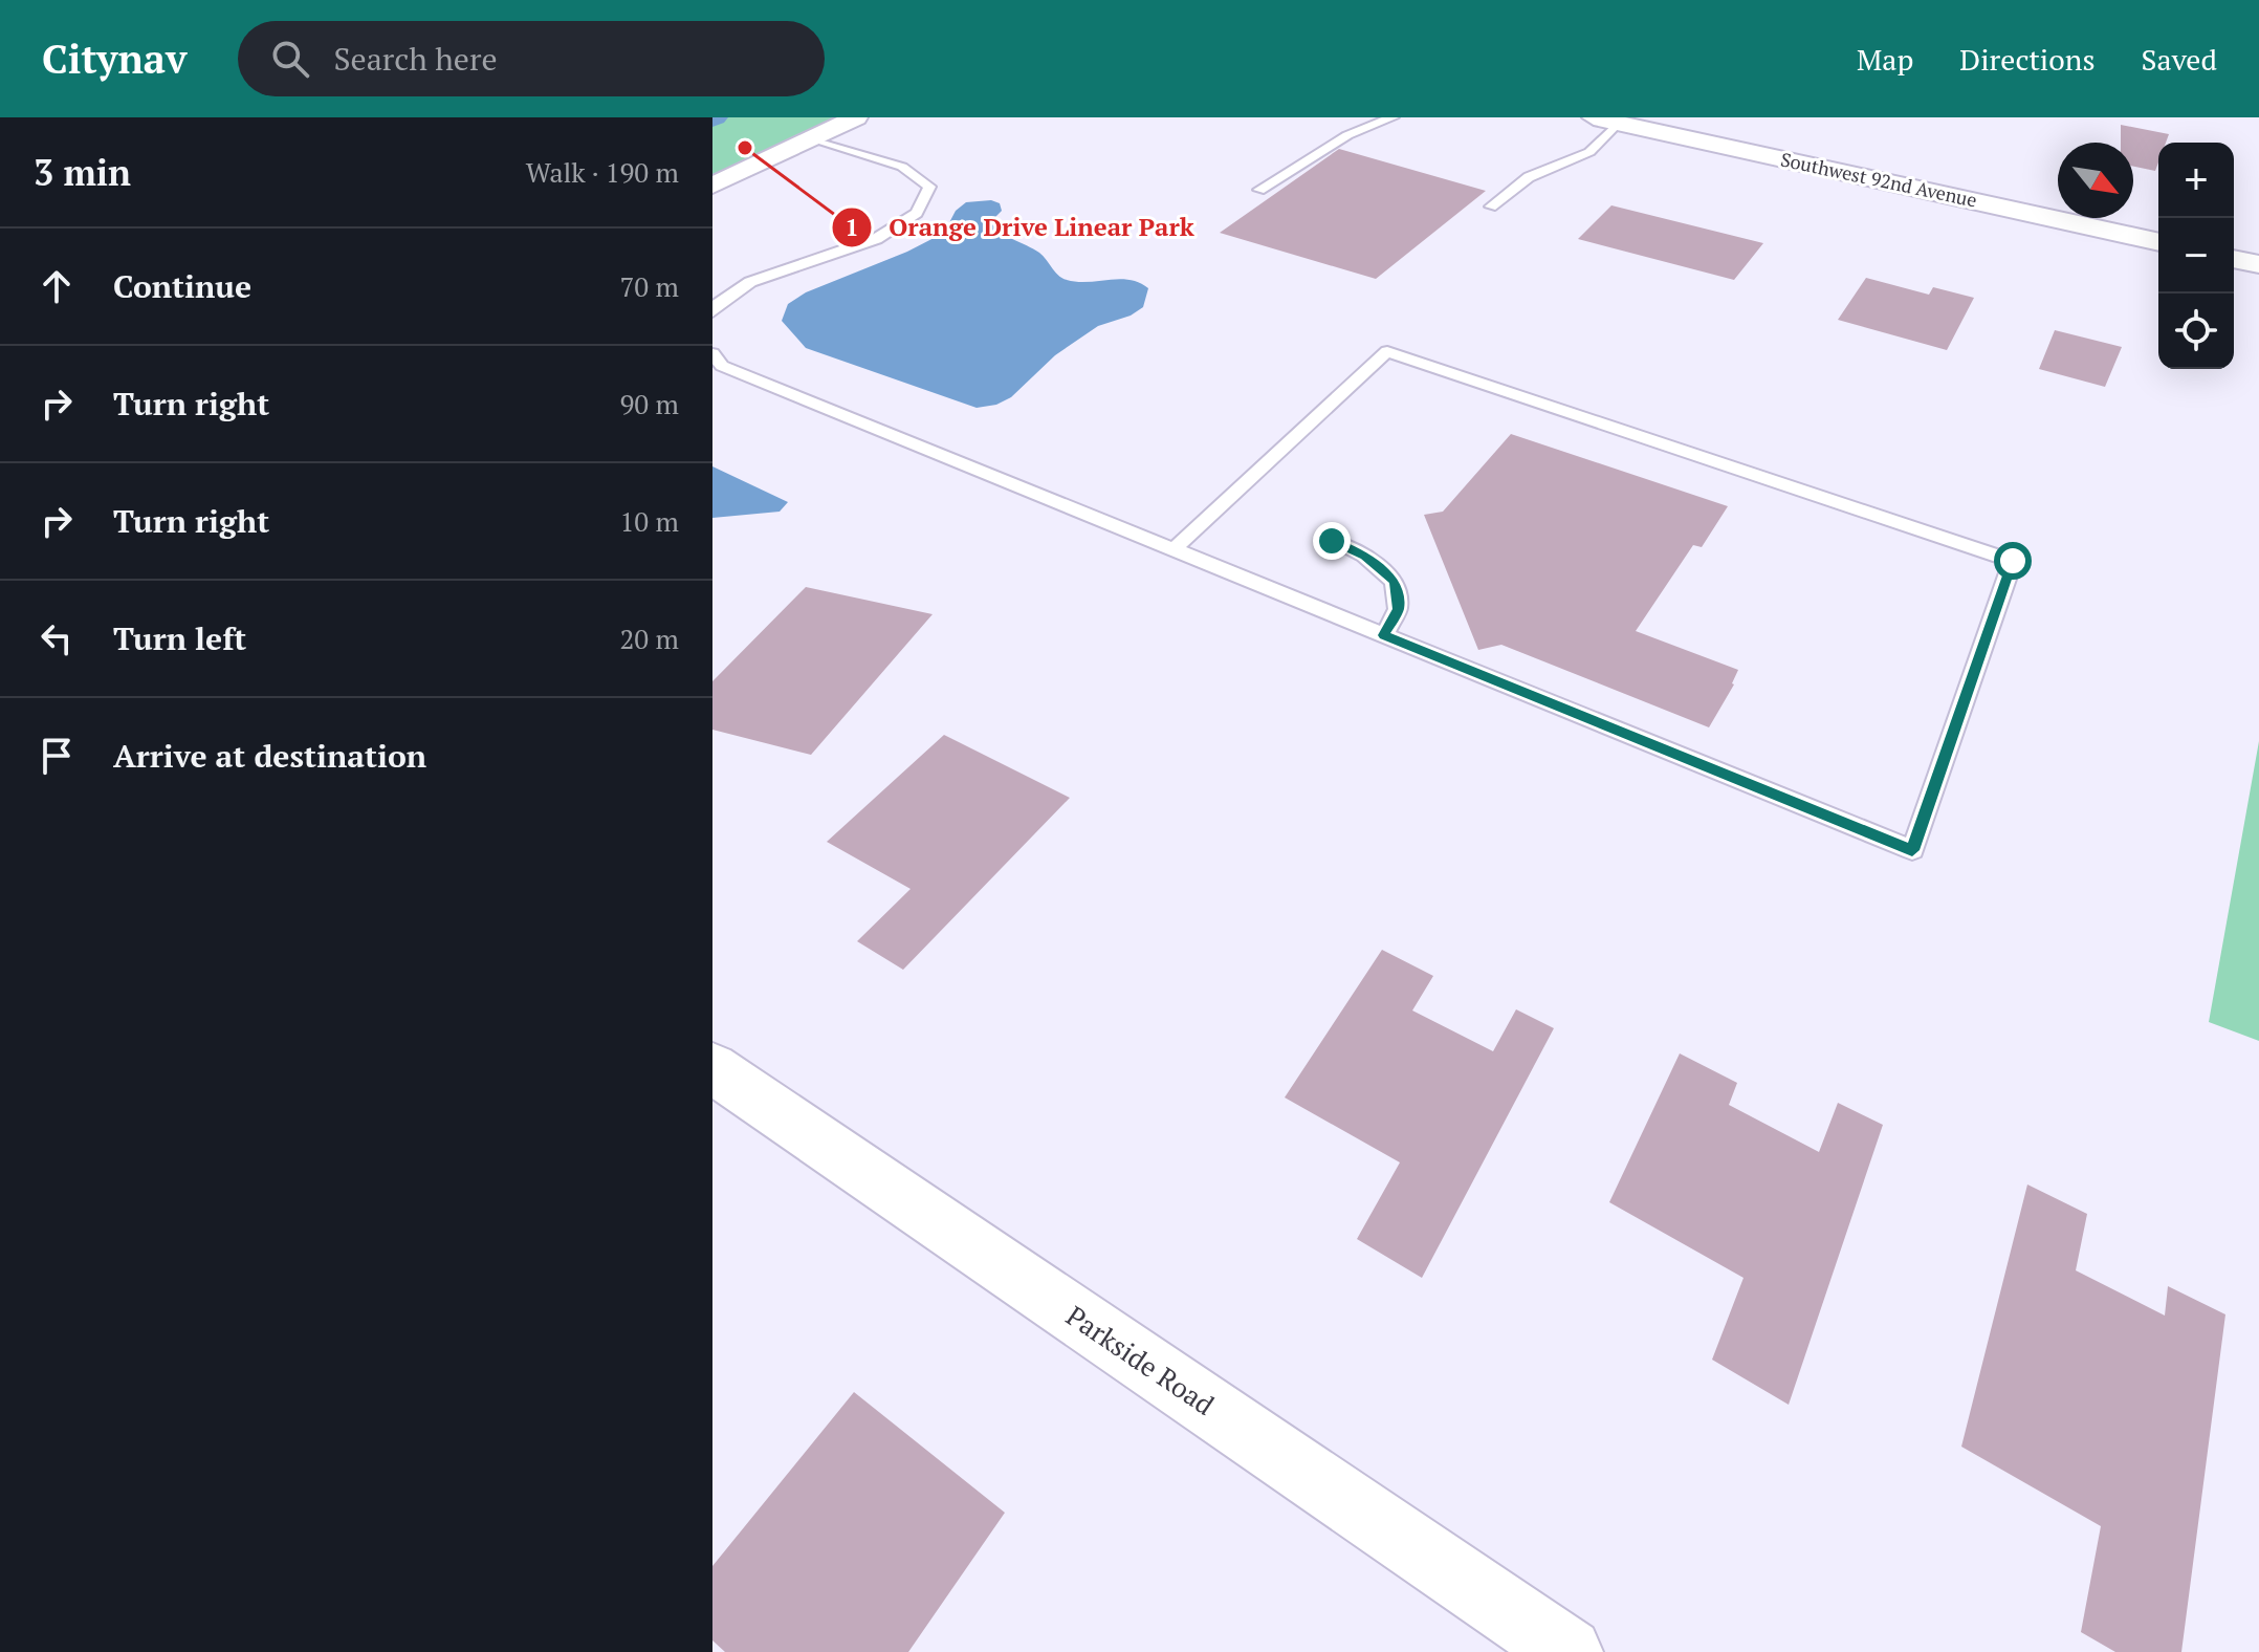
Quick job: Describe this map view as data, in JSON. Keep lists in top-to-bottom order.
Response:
{
  "streets": {
    "street": ["Southwest 92nd Avenue", "Parkside Road"]
  },
  "places": ["Orange Drive Linear Park"],
  "north": "bottom right",
  "page": {
    "header": "Citynav",
    "search": "Search here",
    "nav": ["Map", "Directions", "Saved"],
    "heading": ["3 min", "Walk · 190 m"],
    "map_buttons": ["+", "−"],
    "list": [
      ["Continue", "70 m"],
      ["Turn right", "90 m"],
      ["Turn right", "10 m"],
      ["Turn left", "20 m"],
      "Arrive at destination"
    ]
  }
}
